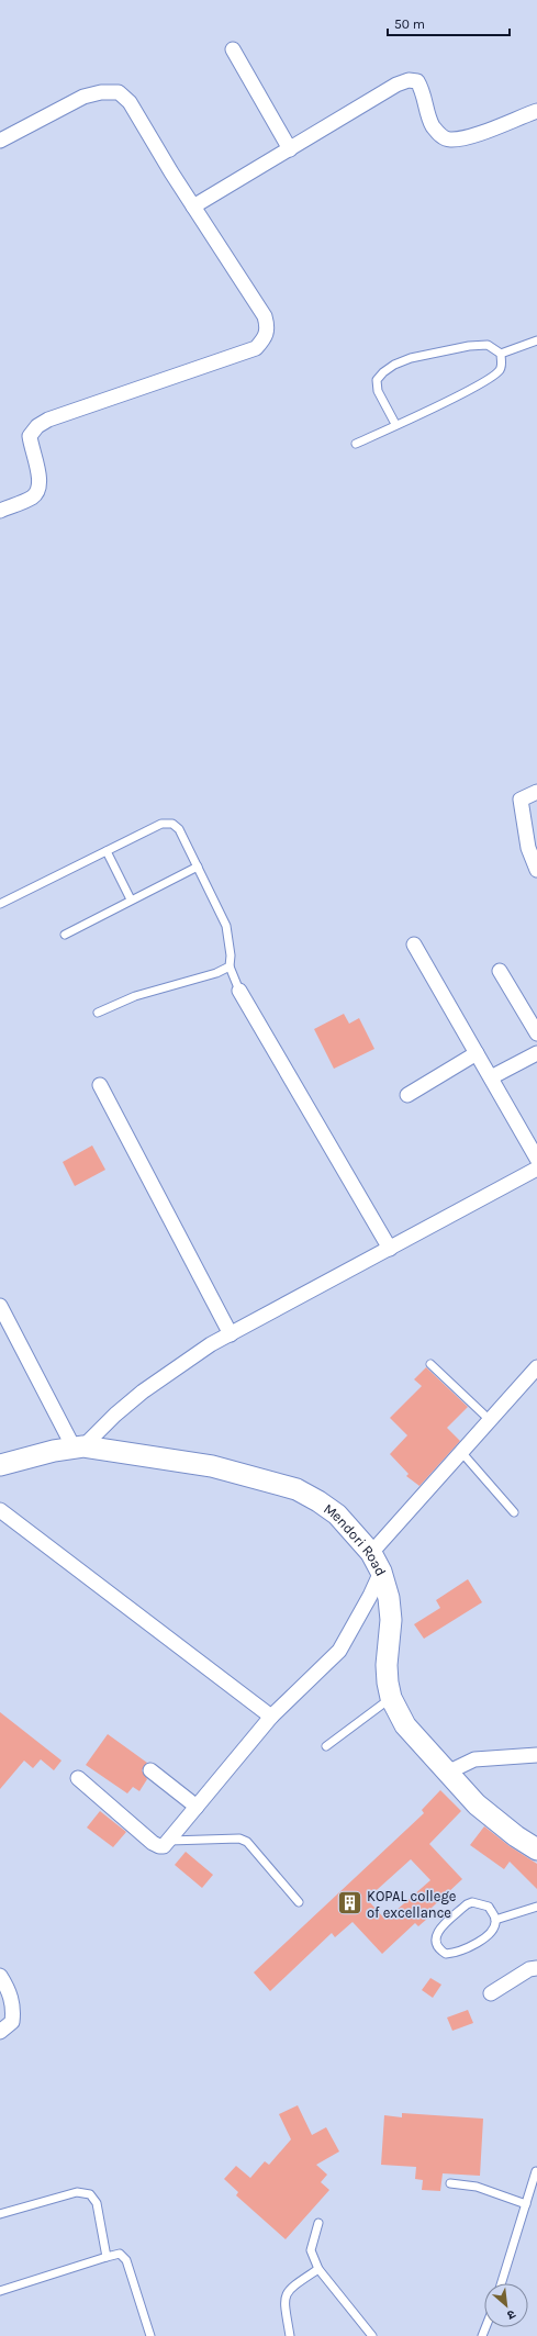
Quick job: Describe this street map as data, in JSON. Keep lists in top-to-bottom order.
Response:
{
  "streets": {
    "main road": ["Mendori Road"]
  },
  "places": {
    "building": ["KOPAL college of excellance"]
  },
  "scale_bar": "50 m",
  "north": "bottom right"
}
